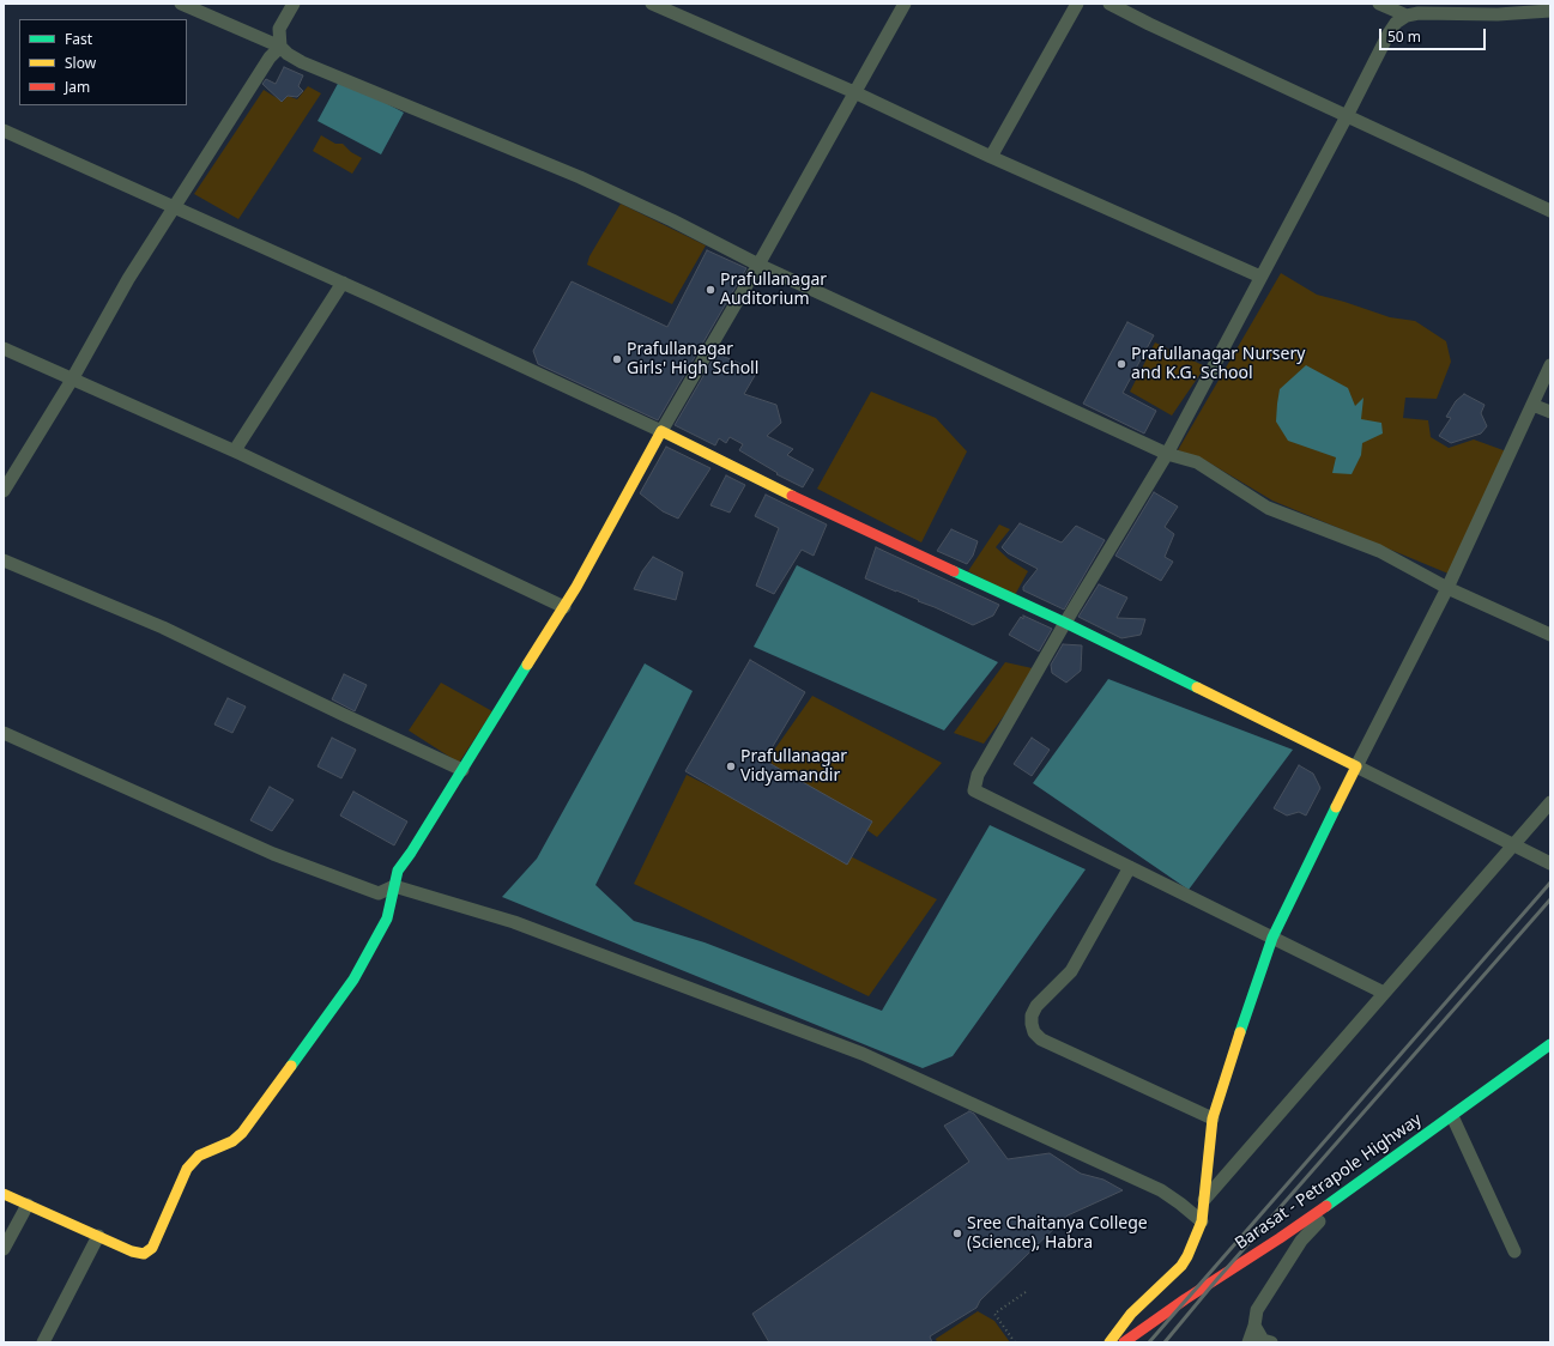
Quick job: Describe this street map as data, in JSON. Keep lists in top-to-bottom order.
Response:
{
  "streets": {
    "main road": ["Barasat - Petrapole Highway"]
  },
  "places": [
    "Prafullanagar Auditorium",
    "Prafullanagar Girls' High Scholl",
    "Prafullanagar Nursery and K.G. School",
    "Prafullanagar Vidyamandir",
    "Sree Chaitanya College (Science), Habra"
  ],
  "legend": ["Fast", "Slow", "Jam"],
  "scale_bar": "50 m"
}
